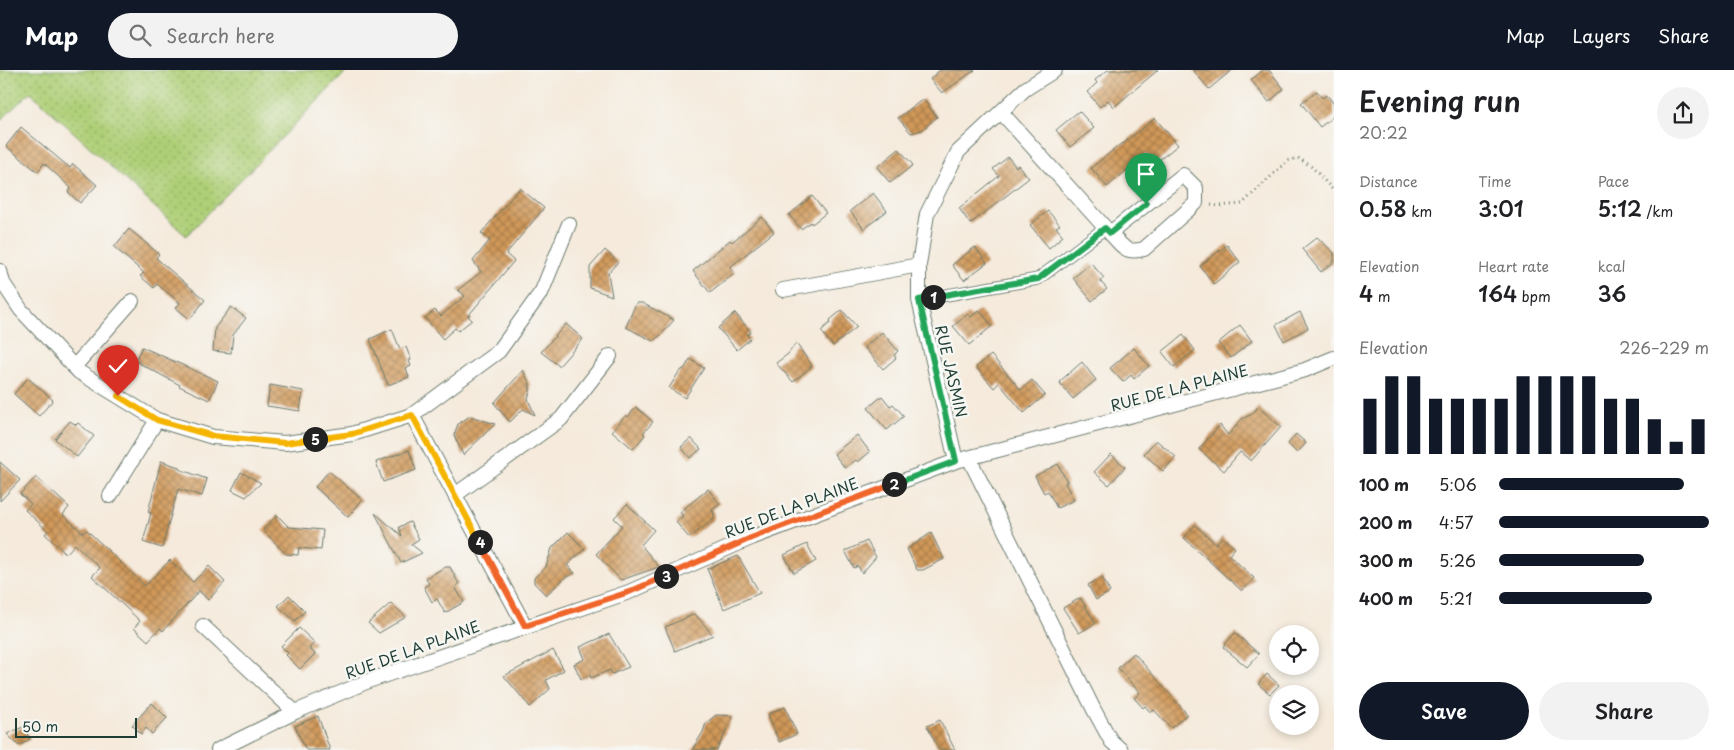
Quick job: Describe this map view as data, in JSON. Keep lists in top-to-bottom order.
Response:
{
  "streets": {
    "street": ["RUE JASMIN", "RUE DE LA PLAINE"]
  },
  "crossings": [
    ["RUE JASMIN", "RUE DE LA PLAINE"]
  ],
  "scale_bar": "50 m",
  "page": {
    "header": "Map",
    "search": "Search here",
    "nav": ["Map", "Layers", "Share"],
    "heading": ["Evening run", "20:22"],
    "stats": [
      ["Distance", "0.58 km"],
      ["Time", "3:01"],
      ["Pace", "5:12 /km"],
      ["Elevation", "4 m"],
      ["Heart rate", "164 bpm"],
      ["kcal", "36"]
    ],
    "pins": [
      "1",
      "5",
      "2",
      "4",
      "3"
    ],
    "chart": ["Elevation", "226–229 m"],
    "list": [
      {
        "name": "100 m",
        "note": "5:06"
      },
      {
        "name": "200 m",
        "note": "4:57"
      },
      {
        "name": "300 m",
        "note": "5:26"
      },
      {
        "name": "400 m",
        "note": "5:21"
      }
    ],
    "buttons": ["Save", "Share"],
    "scale": "50 m"
  }
}
